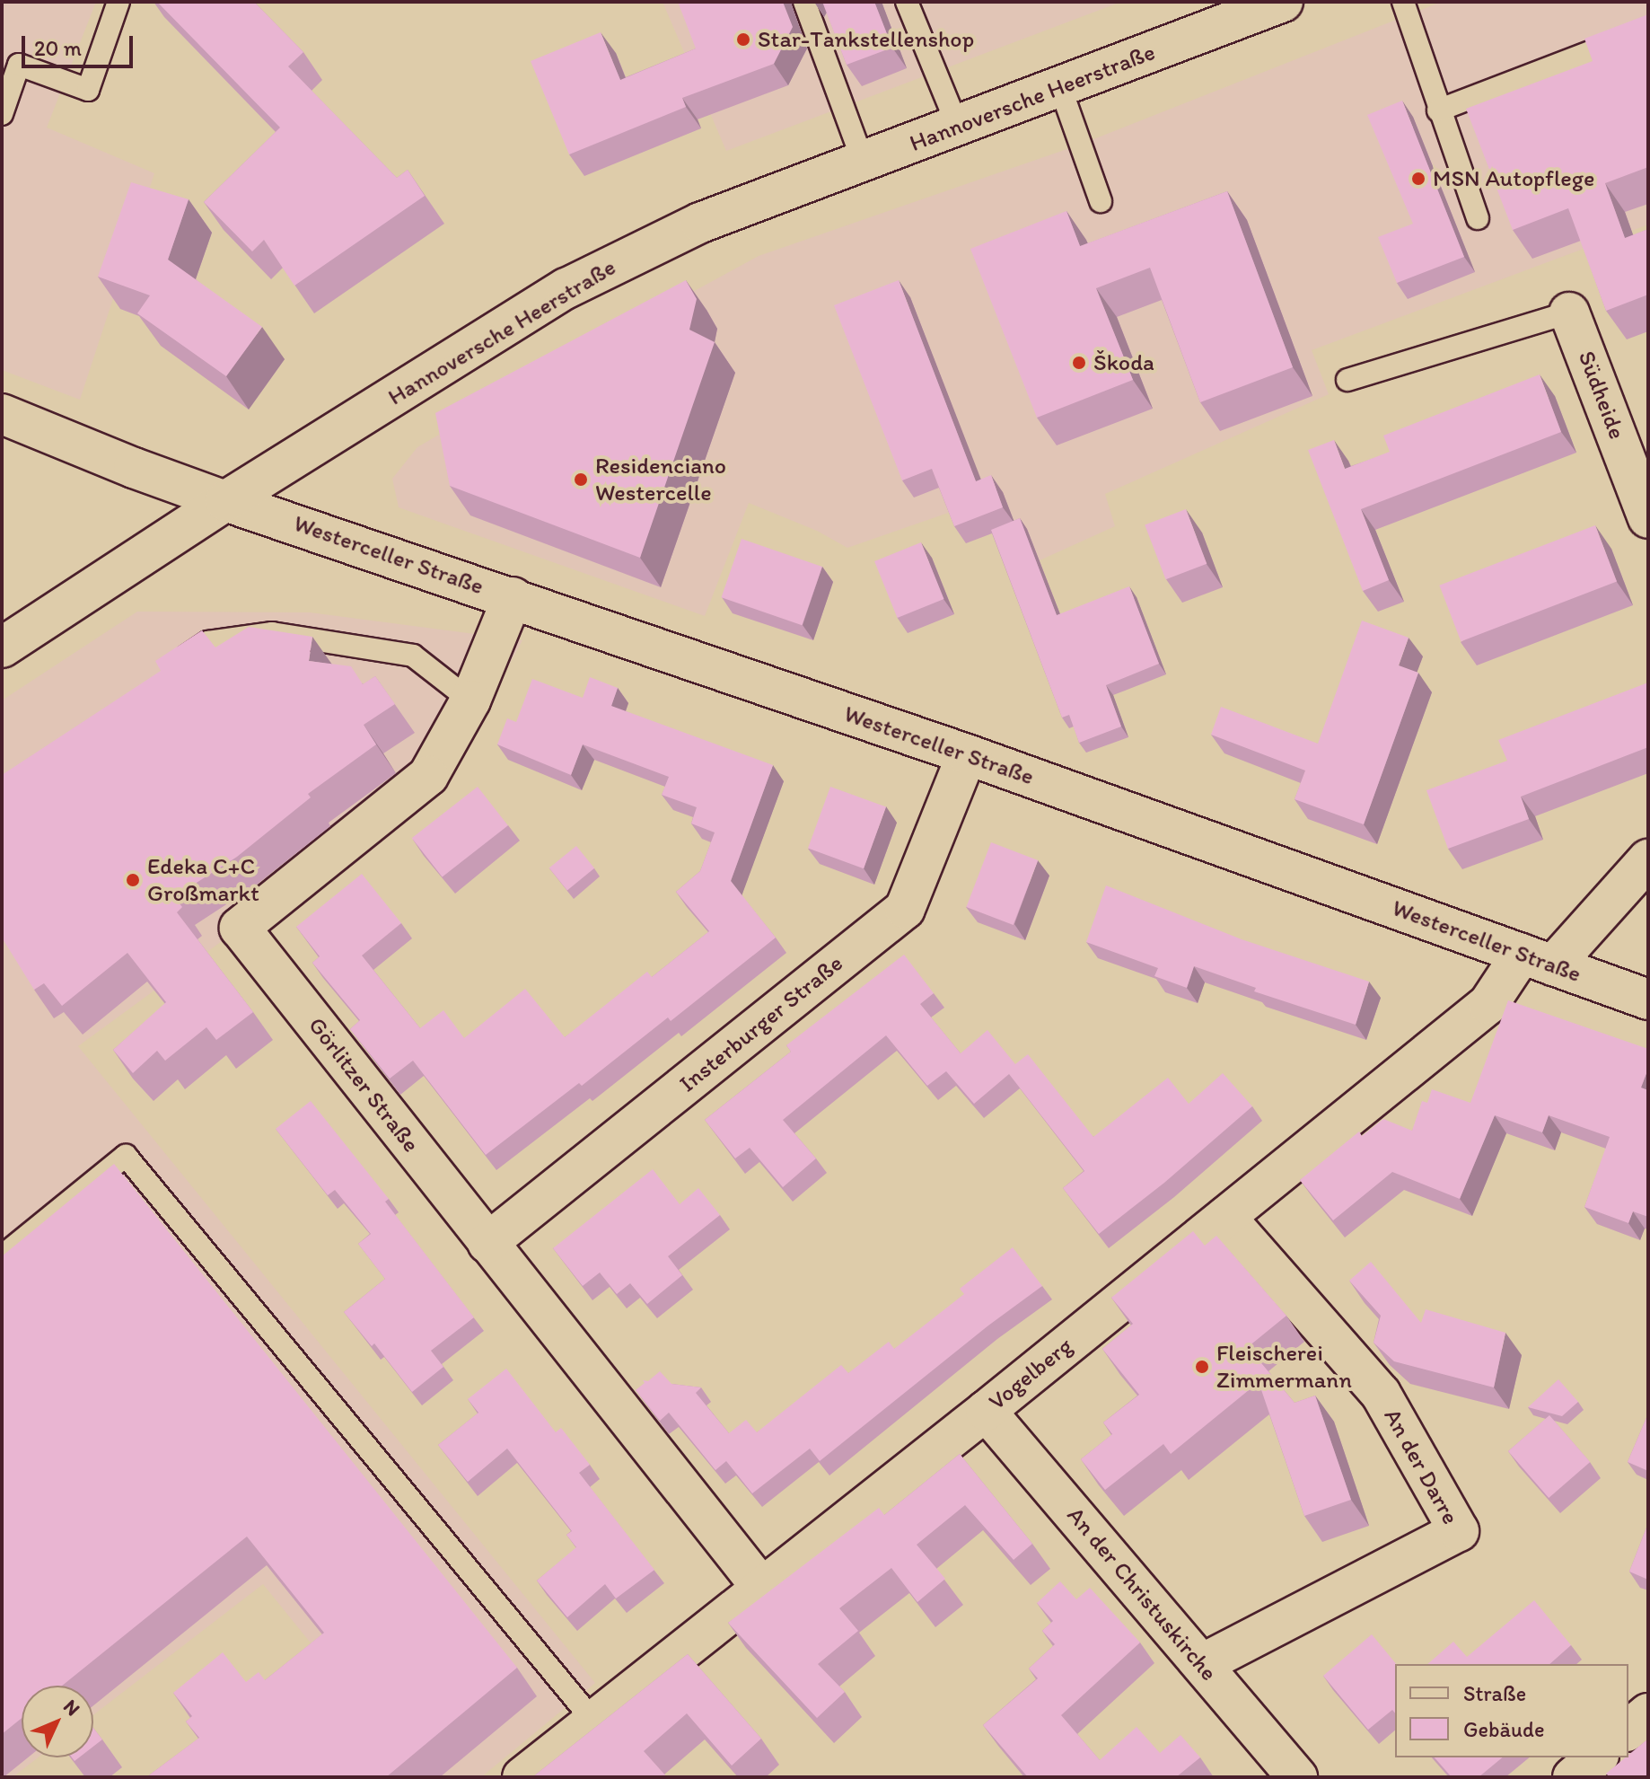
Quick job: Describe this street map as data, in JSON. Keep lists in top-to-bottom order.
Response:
{
  "streets": {
    "street": [
      "Hannoversche Heerstraße",
      "Südheide",
      "Westerceller Straße",
      "Insterburger Straße",
      "Görlitzer Straße",
      "Vogelberg",
      "An der Darre",
      "An der Christuskirche"
    ]
  },
  "crossings": [
    ["Hannoversche Heerstraße", "Westerceller Straße"],
    ["Westerceller Straße", "Insterburger Straße"],
    ["Westerceller Straße", "Görlitzer Straße"],
    ["Westerceller Straße", "Vogelberg"],
    ["Insterburger Straße", "Görlitzer Straße"],
    ["Görlitzer Straße", "Vogelberg"],
    ["Vogelberg", "An der Darre"],
    ["Vogelberg", "An der Christuskirche"],
    ["An der Darre", "An der Christuskirche"]
  ],
  "places": [
    "Star-Tankstellenshop",
    "MSN Autopflege",
    "Škoda",
    "Residenciano Westercelle",
    "Edeka C+C Großmarkt",
    "Fleischerei Zimmermann"
  ],
  "legend": ["Straße", "Gebäude"],
  "scale_bar": "20 m",
  "north": "top right"
}
